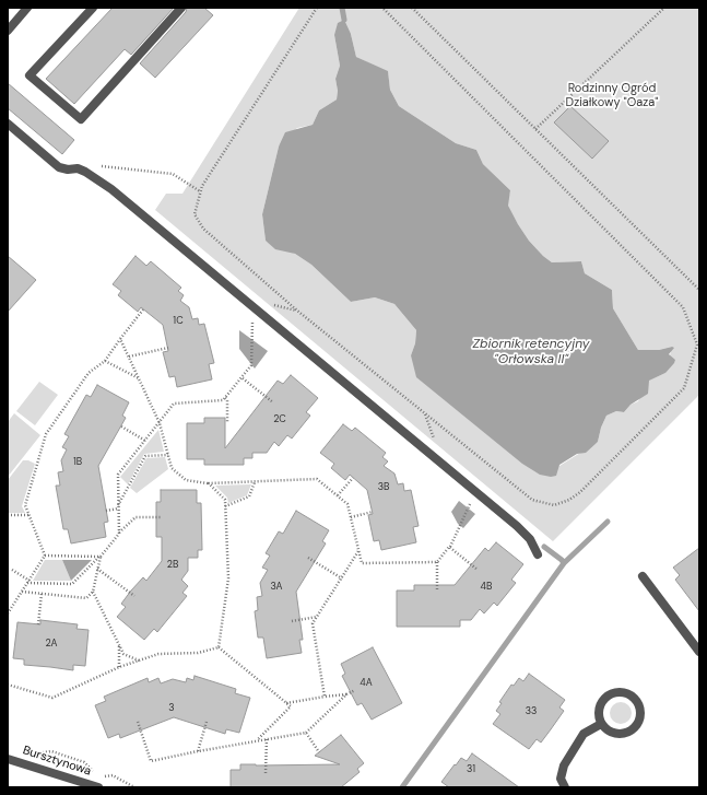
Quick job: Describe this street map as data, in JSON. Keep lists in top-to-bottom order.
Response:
{
  "streets": {
    "street": ["Bursztynowa"]
  },
  "water": ["Zbiornik retencyjny \"Orłowska II\""],
  "parks": ["Rodzinny Ogród Działkowy \"Oaza\""],
  "house_numbers": [
    "1C",
    "2C",
    "1B",
    "3B",
    "2B",
    "3A",
    "4B",
    "2A",
    "4A",
    "3",
    "33",
    "31"
  ]
}
